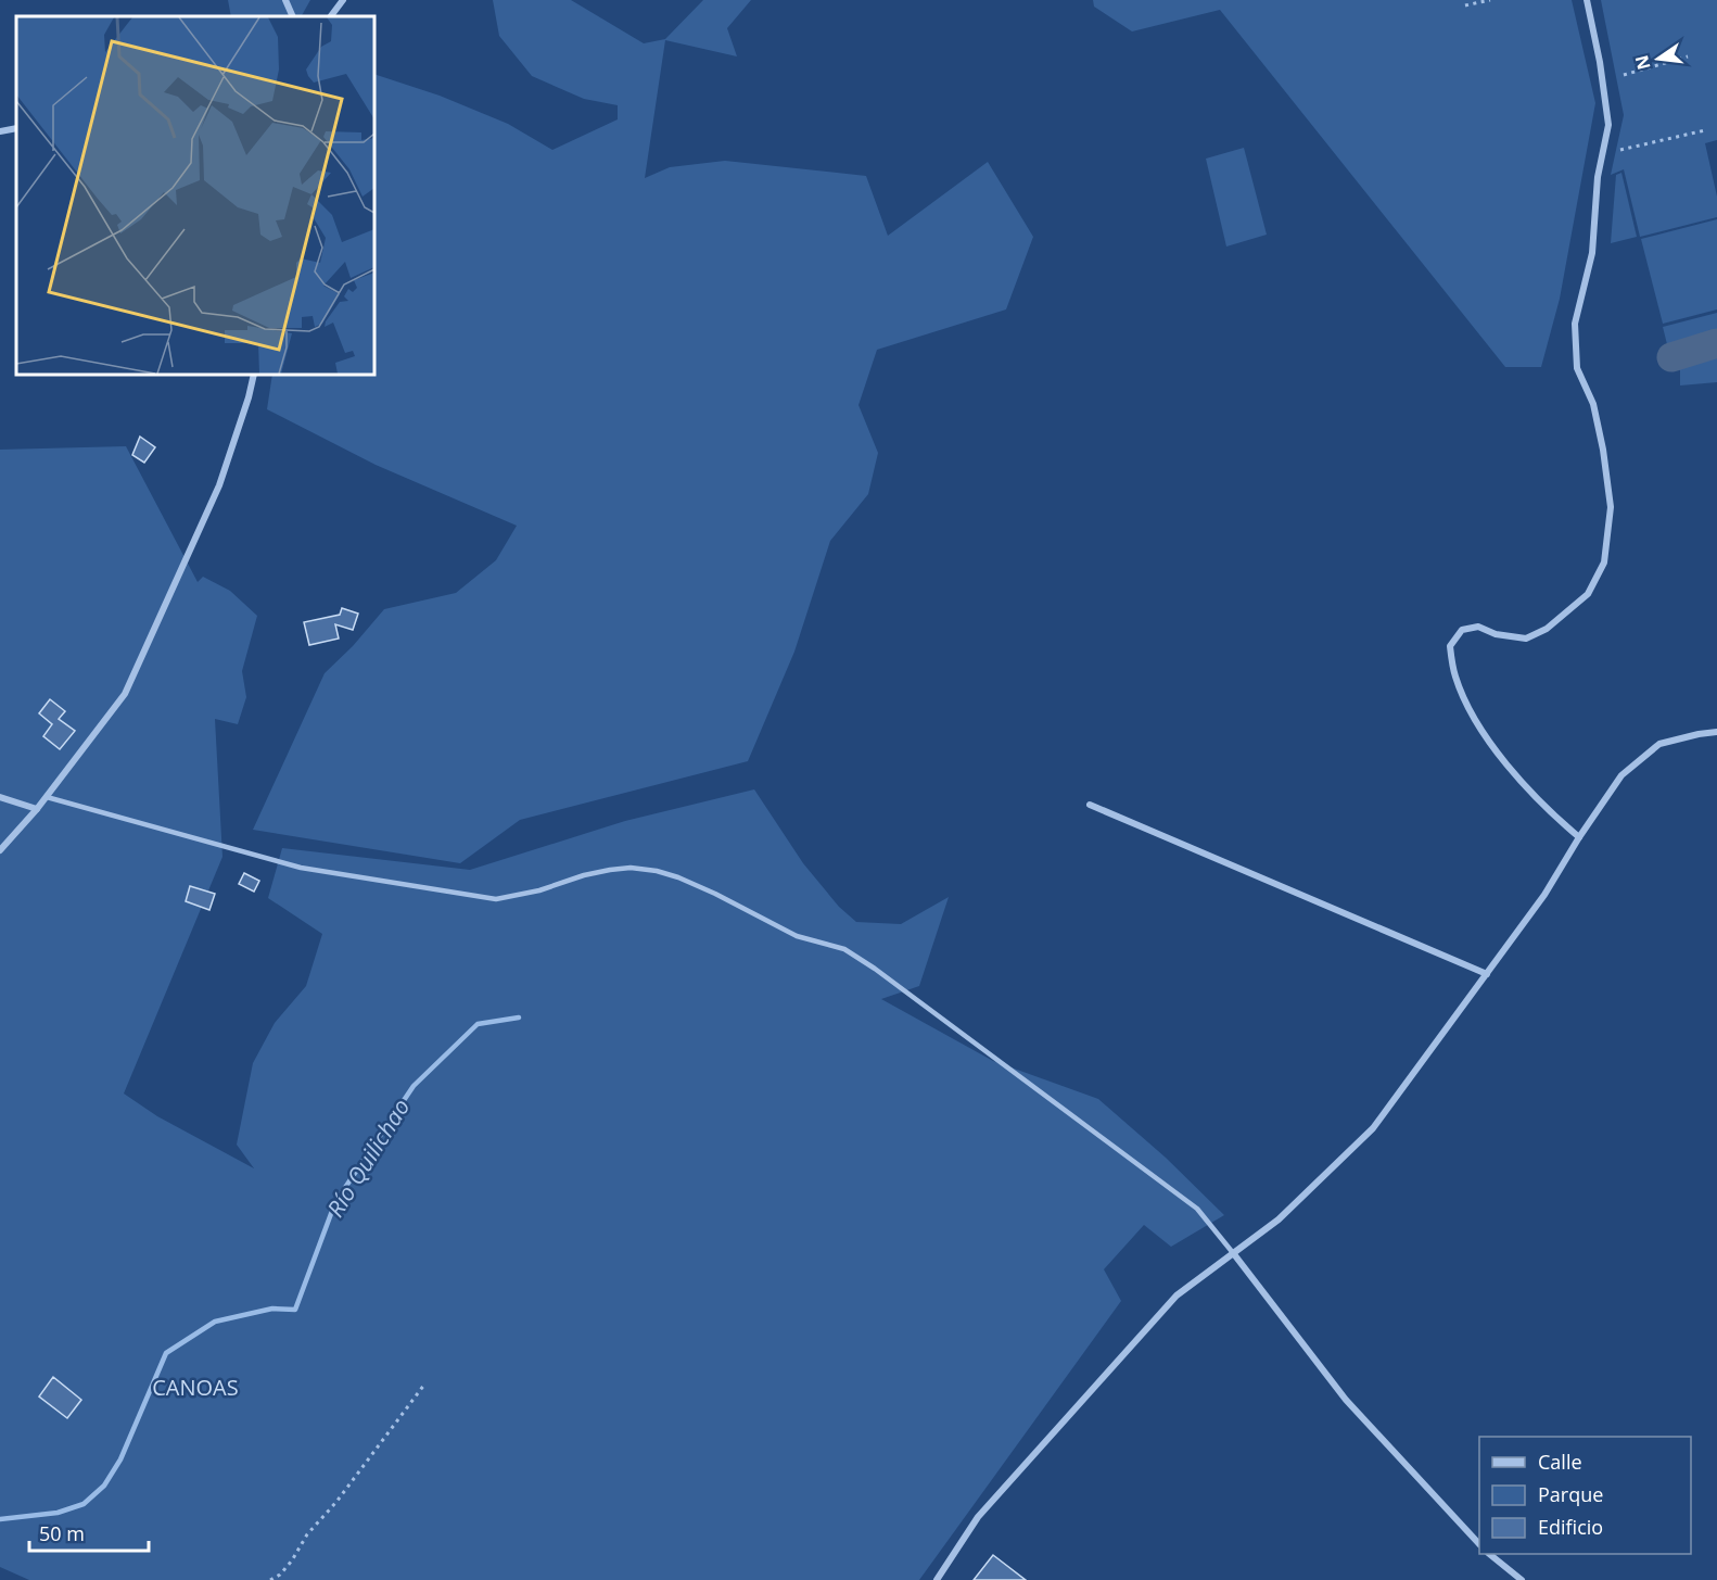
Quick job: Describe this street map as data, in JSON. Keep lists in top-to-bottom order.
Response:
{
  "water": ["Río Quilichao"],
  "parks": ["CANOAS"],
  "legend": ["Calle", "Parque", "Edificio"],
  "scale_bar": "50 m",
  "north": "left"
}
